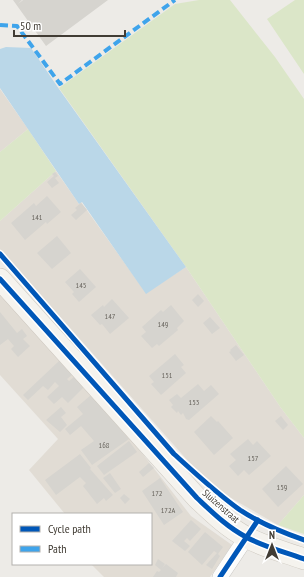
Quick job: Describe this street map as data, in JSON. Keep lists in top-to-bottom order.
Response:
{
  "streets": {
    "street": ["Sluizenstraat"]
  },
  "house_numbers": [
    "141",
    "145",
    "147",
    "149",
    "151",
    "153",
    "168",
    "157",
    "159",
    "172",
    "172A"
  ],
  "legend": ["Cycle path", "Path"],
  "scale_bar": "50 m",
  "north": "top"
}
